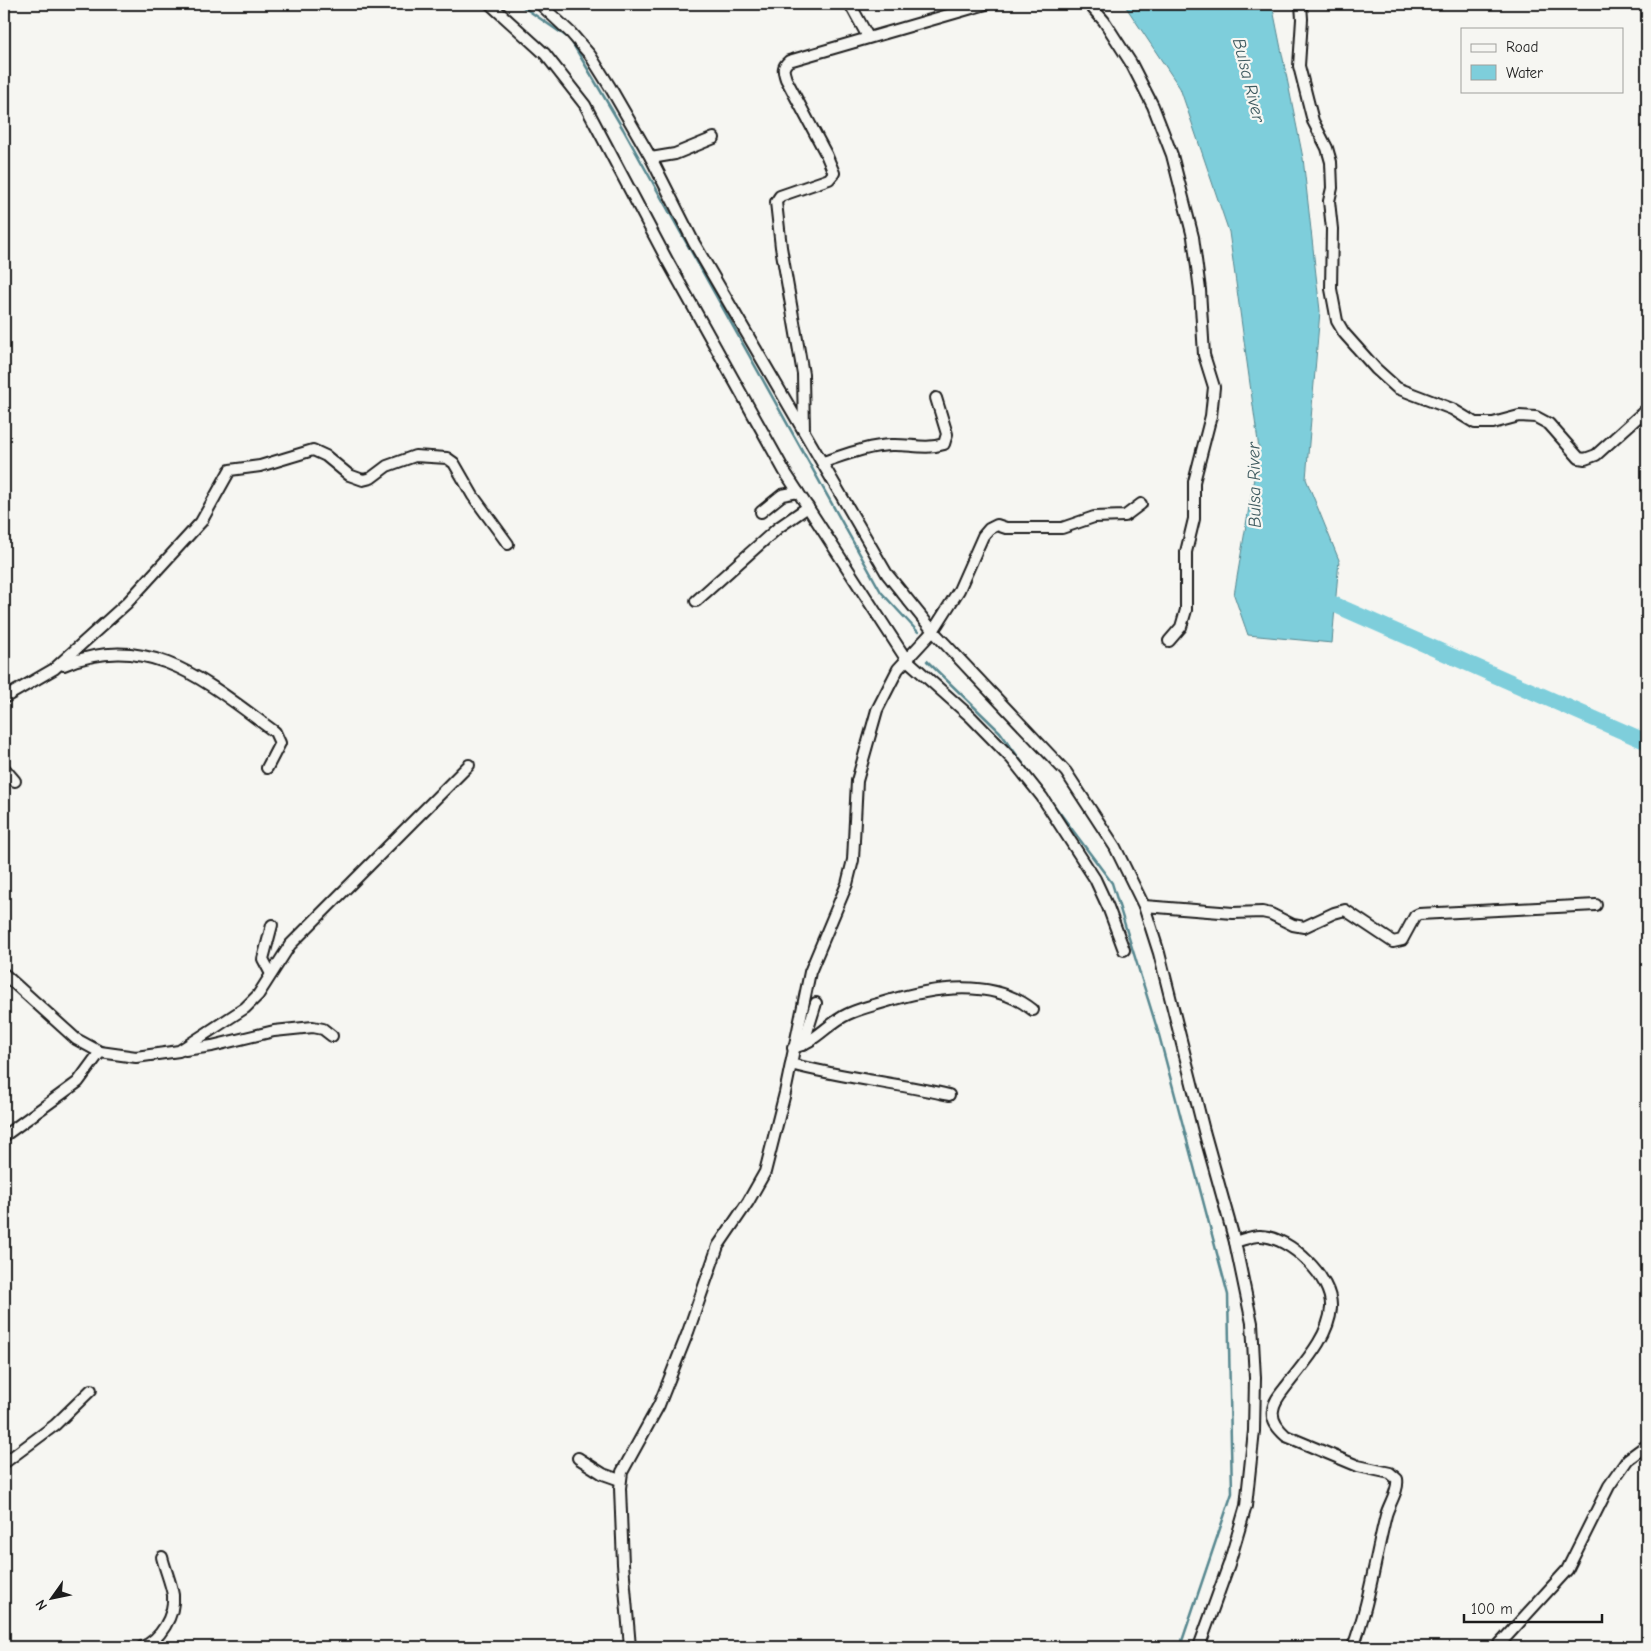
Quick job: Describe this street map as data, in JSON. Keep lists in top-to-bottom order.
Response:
{
  "water": ["Bulsa River"],
  "legend": ["Road", "Water"],
  "scale_bar": "100 m",
  "north": "bottom left"
}
